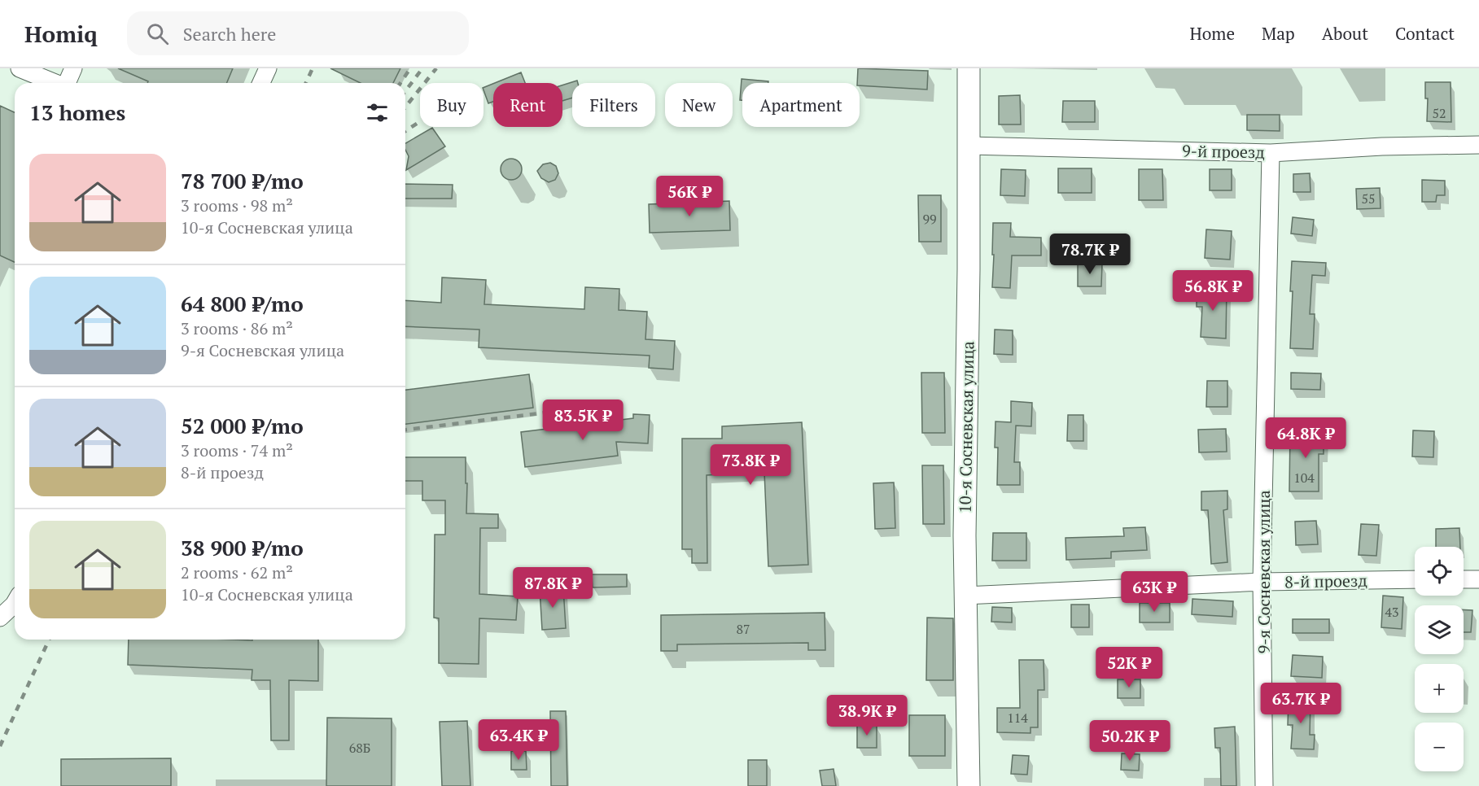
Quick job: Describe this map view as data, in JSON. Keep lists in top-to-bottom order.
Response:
{
  "streets": {
    "street": [
      "9-й проезд",
      "10-я Сосневская улица",
      "9-я Сосневская улица",
      "8-й проезд"
    ]
  },
  "crossings": [
    ["9-й проезд", "10-я Сосневская улица"],
    ["9-й проезд", "9-я Сосневская улица"],
    ["10-я Сосневская улица", "8-й проезд"],
    ["9-я Сосневская улица", "8-й проезд"]
  ],
  "house_numbers": [
    "52",
    "55",
    "99",
    "104",
    "43",
    "87",
    "114",
    "68Б"
  ],
  "page": {
    "header": "Homiq",
    "search": "Search here",
    "nav": [
      "Home",
      "Map",
      "About",
      "Contact"
    ],
    "chip": [
      "Buy",
      "Rent",
      "Filters",
      "New",
      "Apartment"
    ],
    "heading": "13 homes",
    "list": [
      {
        "name": "78 700 ₽/mo",
        "note": "3 rooms · 98 m² · 10-я Сосневская улица"
      },
      {
        "name": "64 800 ₽/mo",
        "note": "3 rooms · 86 m² · 9-я Сосневская улица"
      },
      {
        "name": "52 000 ₽/mo",
        "note": "3 rooms · 74 m² · 8-й проезд"
      },
      {
        "name": "38 900 ₽/mo",
        "note": "2 rooms · 62 m² · 10-я Сосневская улица"
      }
    ],
    "price": [
      "56K ₽",
      "78.7K ₽",
      "56.8K ₽",
      "83.5K ₽",
      "64.8K ₽",
      "73.8K ₽",
      "87.8K ₽",
      "63K ₽",
      "52K ₽",
      "63.7K ₽",
      "38.9K ₽",
      "63.4K ₽",
      "50.2K ₽"
    ],
    "map_buttons": ["+", "−"]
  }
}
